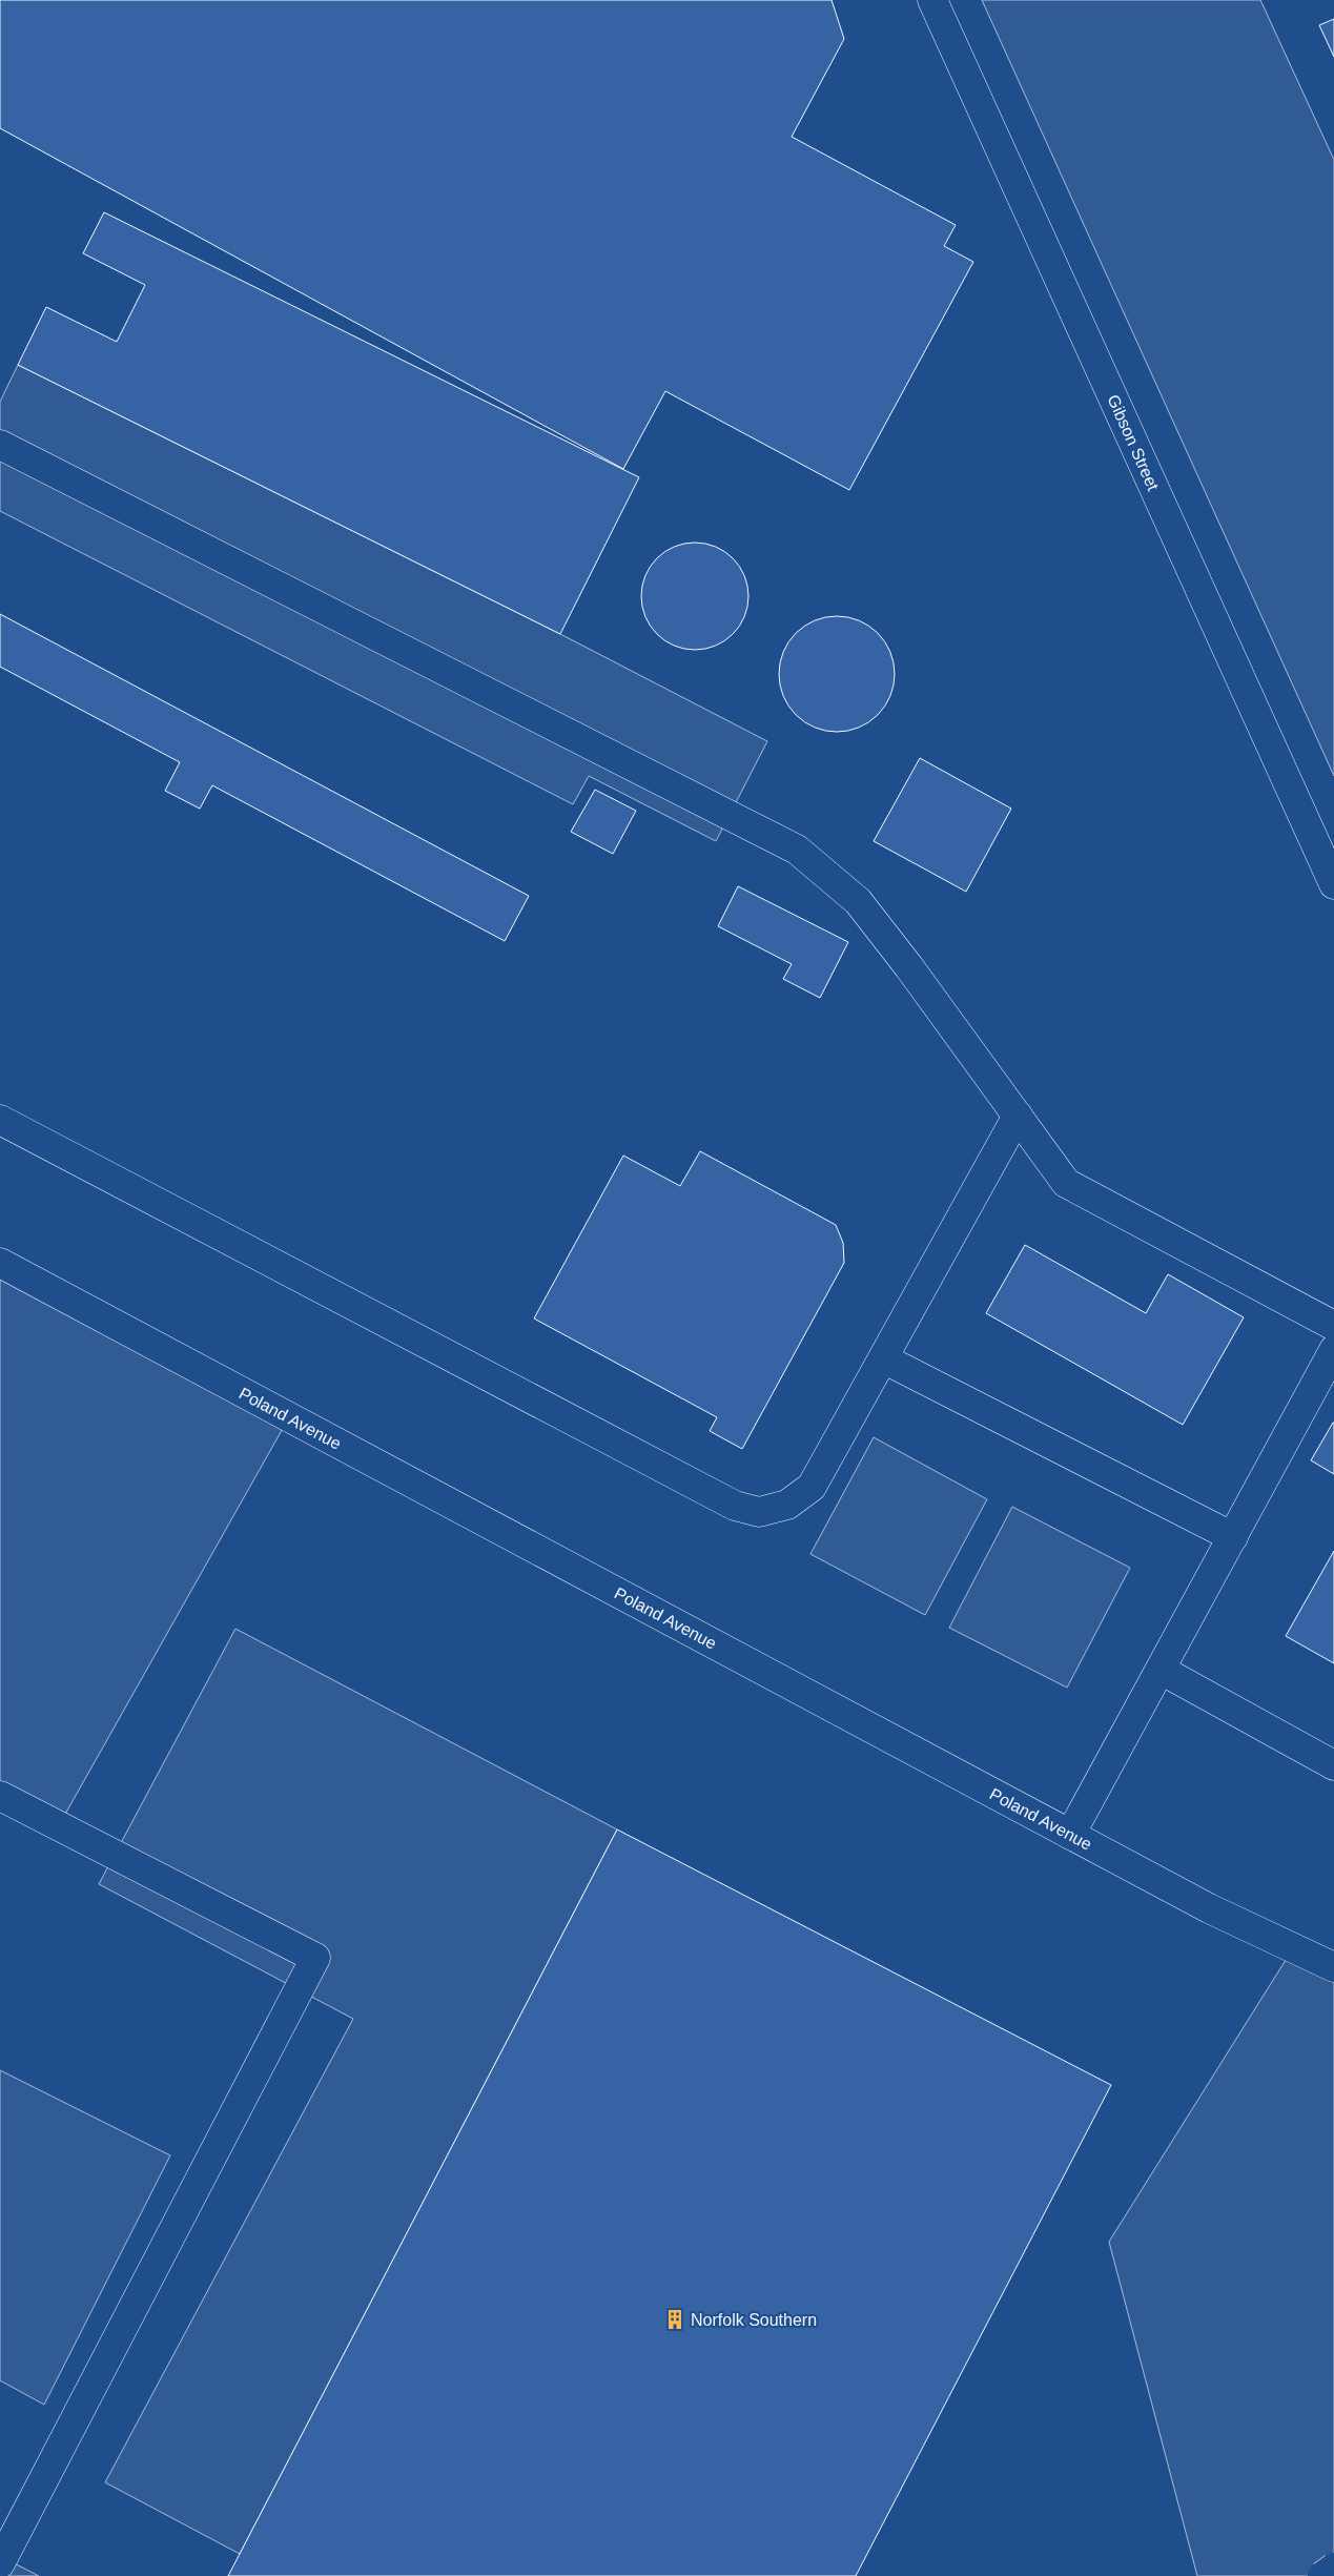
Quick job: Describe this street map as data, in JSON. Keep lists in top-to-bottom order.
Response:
{
  "streets": {
    "main road": ["Gibson Street", "Poland Avenue"]
  },
  "places": {
    "building": ["Norfolk Southern"]
  }
}
